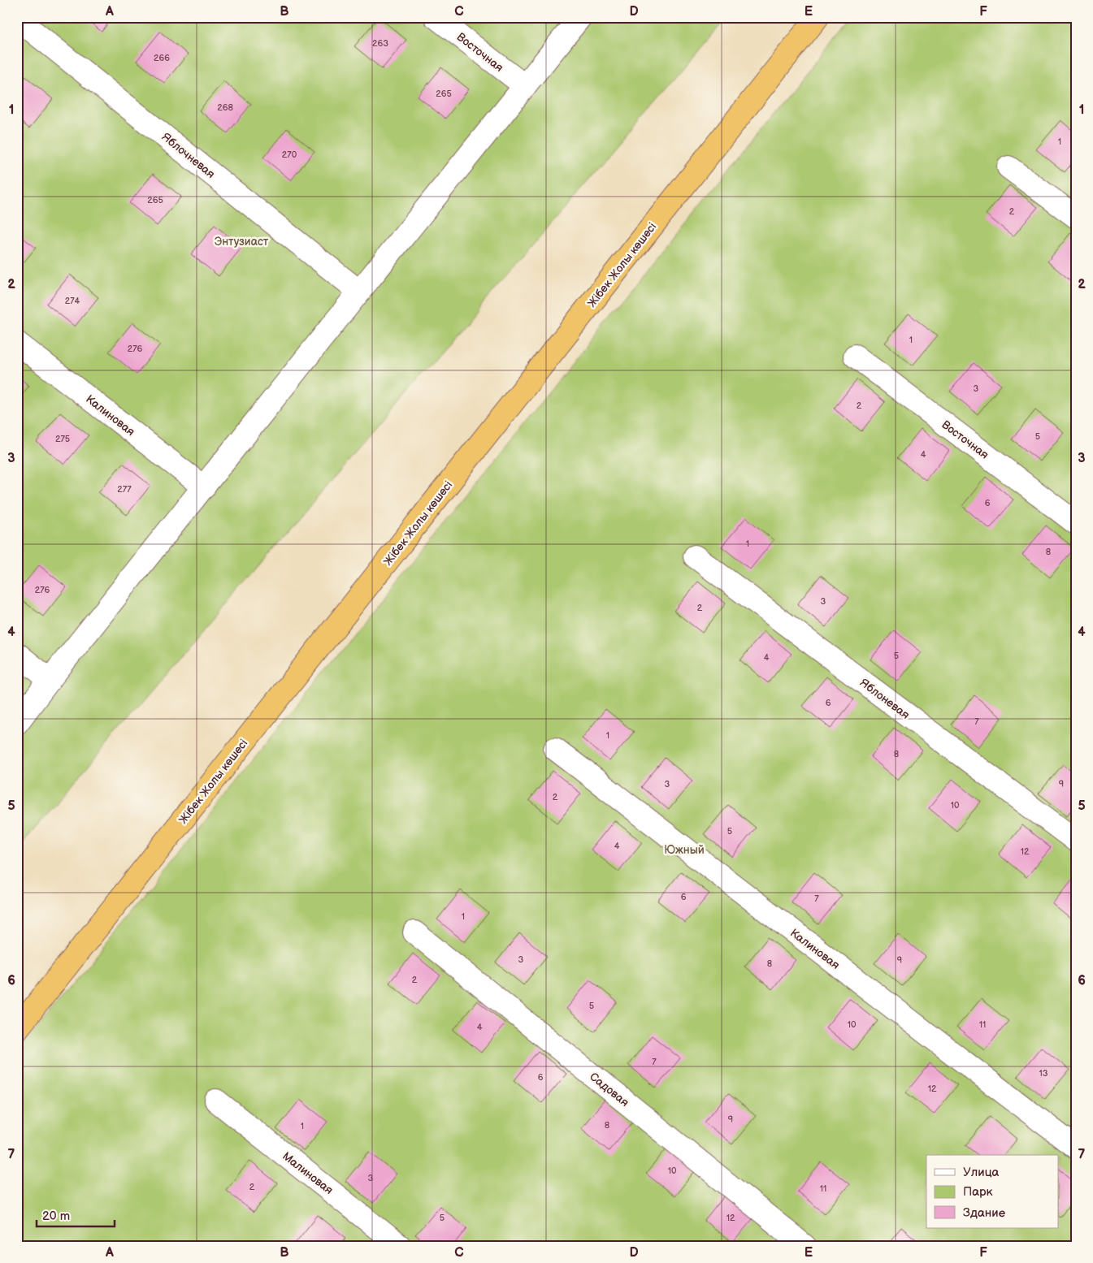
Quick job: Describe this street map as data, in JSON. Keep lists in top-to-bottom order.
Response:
{
  "streets": {
    "highway": ["Жібек Жолы көшесі"],
    "street": [
      "Восточная",
      "Яблочневая",
      "Калиновая",
      "Яблоневая",
      "Садовая",
      "Малиновая"
    ]
  },
  "parks": ["Энтузиаст", "Южный"],
  "house_numbers": [
    "263",
    "266",
    "265",
    "268",
    "1",
    "270",
    "265",
    "2",
    "274",
    "1",
    "276",
    "3",
    "2",
    "5",
    "275",
    "4",
    "277",
    "6",
    "1",
    "8",
    "276",
    "3",
    "2",
    "5",
    "4",
    "6",
    "7",
    "1",
    "8",
    "3",
    "9",
    "2",
    "10",
    "5",
    "4",
    "12",
    "6",
    "7",
    "1",
    "3",
    "9",
    "8",
    "2",
    "5",
    "10",
    "11",
    "4",
    "7",
    "13",
    "6",
    "12",
    "9",
    "8",
    "1",
    "10",
    "3",
    "2",
    "11",
    "5",
    "12"
  ],
  "legend": ["Улица", "Парк", "Здание"],
  "scale_bar": "20 m",
  "grid": {
    "columns": [
      "A",
      "B",
      "C",
      "D",
      "E",
      "F"
    ],
    "rows": [
      "1",
      "2",
      "3",
      "4",
      "5",
      "6",
      "7"
    ]
  }
}
